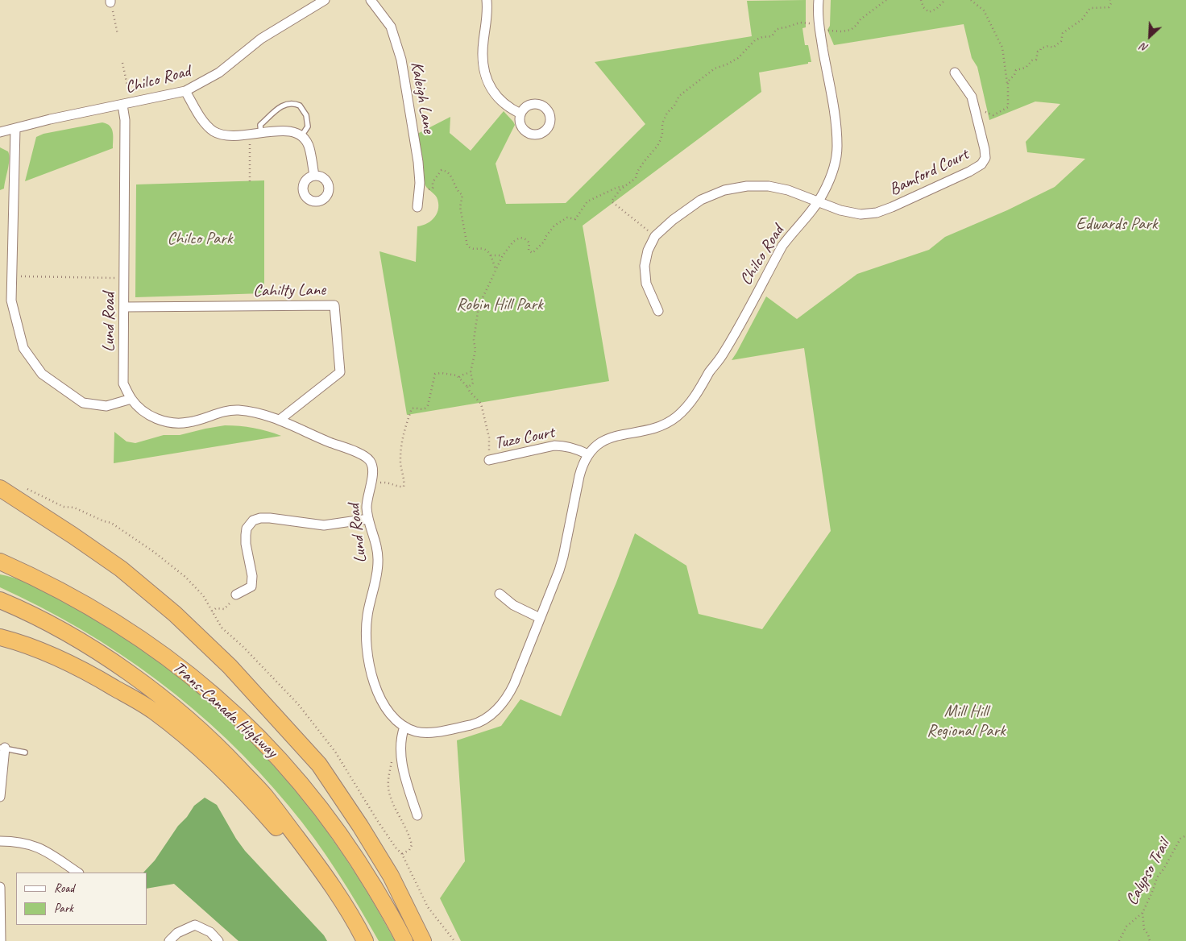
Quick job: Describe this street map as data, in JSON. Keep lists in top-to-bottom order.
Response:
{
  "streets": {
    "highway": ["Trans-Canada Highway"],
    "street": [
      "Chilco Road",
      "Kaleigh Lane",
      "Bamford Court",
      "Cahilty Lane",
      "Lund Road",
      "Tuzo Court"
    ],
    "path": ["Calypso Trail"]
  },
  "crossings": [
    ["Chilco Road", "Bamford Court"],
    ["Chilco Road", "Lund Road"],
    ["Chilco Road", "Tuzo Court"],
    ["Cahilty Lane", "Lund Road"],
    ["Lund Road", "Tuzo Court"]
  ],
  "parks": [
    "Edwards Park",
    "Chilco Park",
    "Robin Hill Park",
    "Mill Hill Regional Park"
  ],
  "legend": ["Road", "Park"],
  "north": "bottom left"
}
